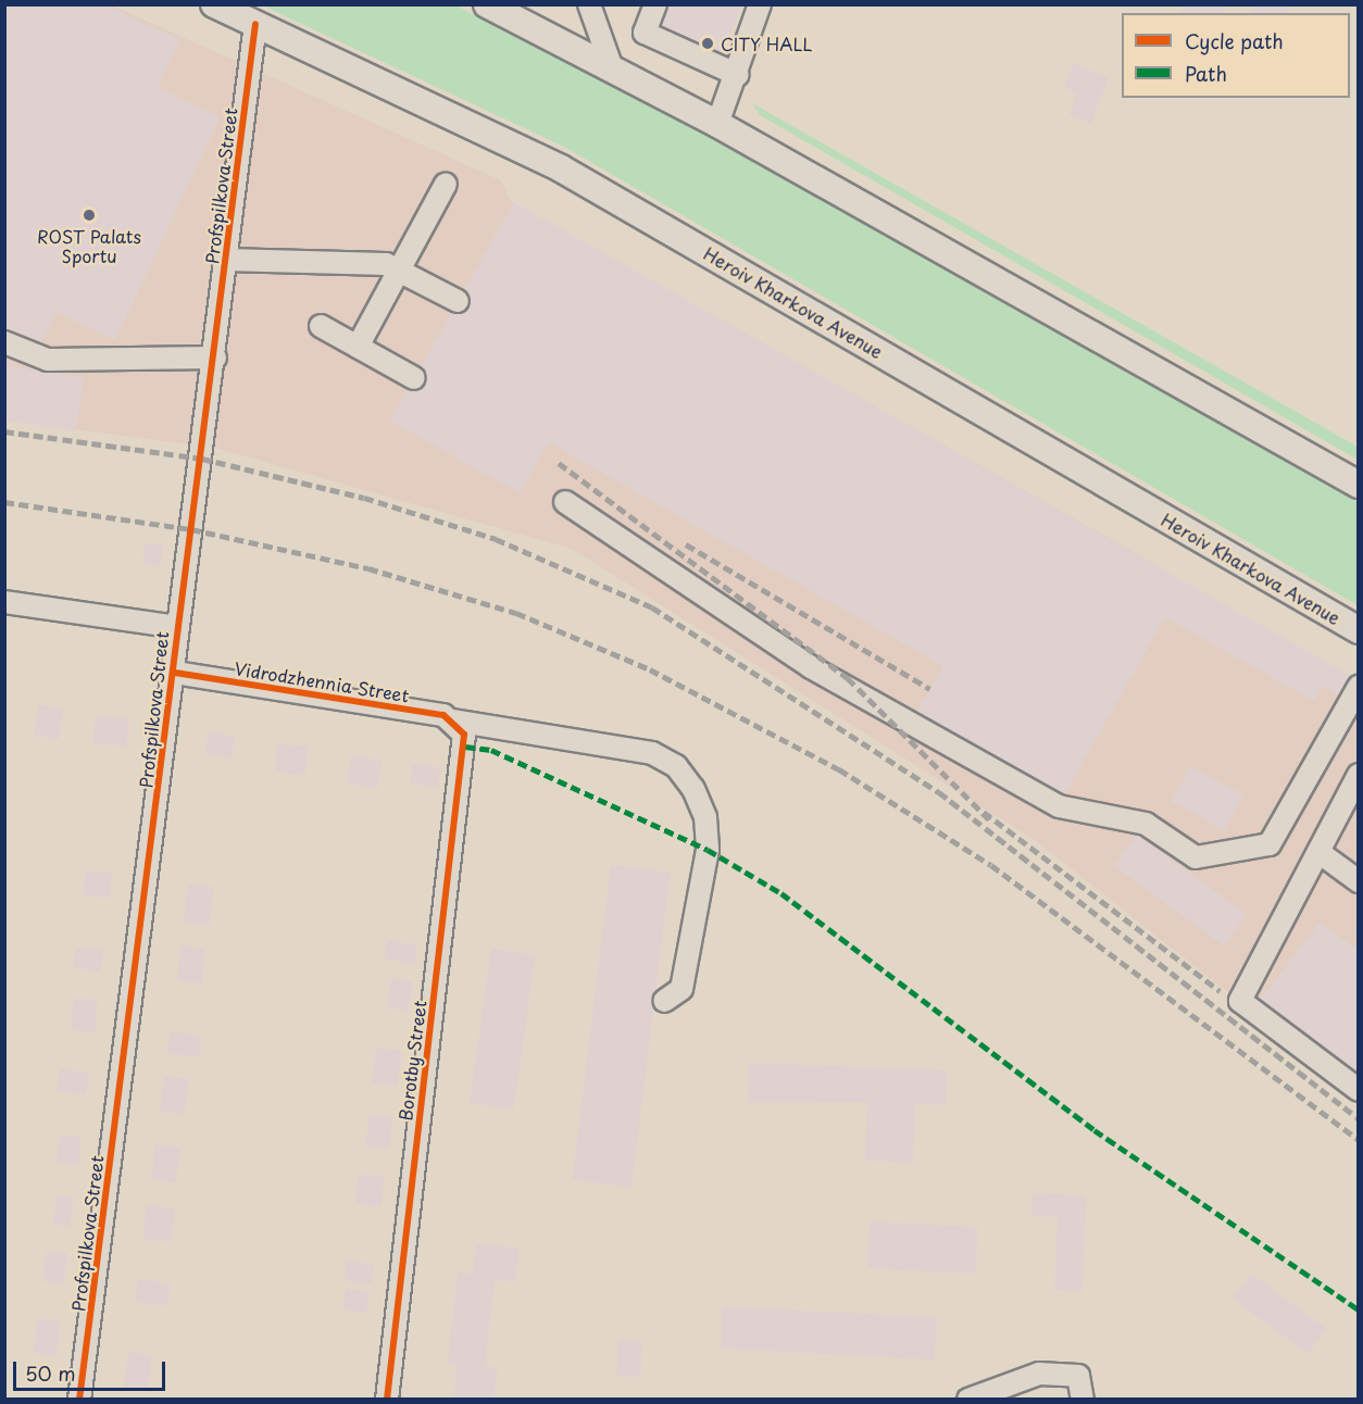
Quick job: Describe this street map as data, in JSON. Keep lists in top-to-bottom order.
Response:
{
  "streets": {
    "main road": ["Heroiv Kharkova Avenue"],
    "street": ["Profspilkova Street", "Vidrodzhennia Street", "Borotby Street"]
  },
  "crossings": [
    ["Profspilkova Street", "Heroiv Kharkova Avenue"],
    ["Profspilkova Street", "Vidrodzhennia Street"],
    ["Vidrodzhennia Street", "Borotby Street"]
  ],
  "places": ["CITY HALL", "ROST Palats Sportu"],
  "legend": ["Cycle path", "Path"],
  "scale_bar": "50 m"
}
